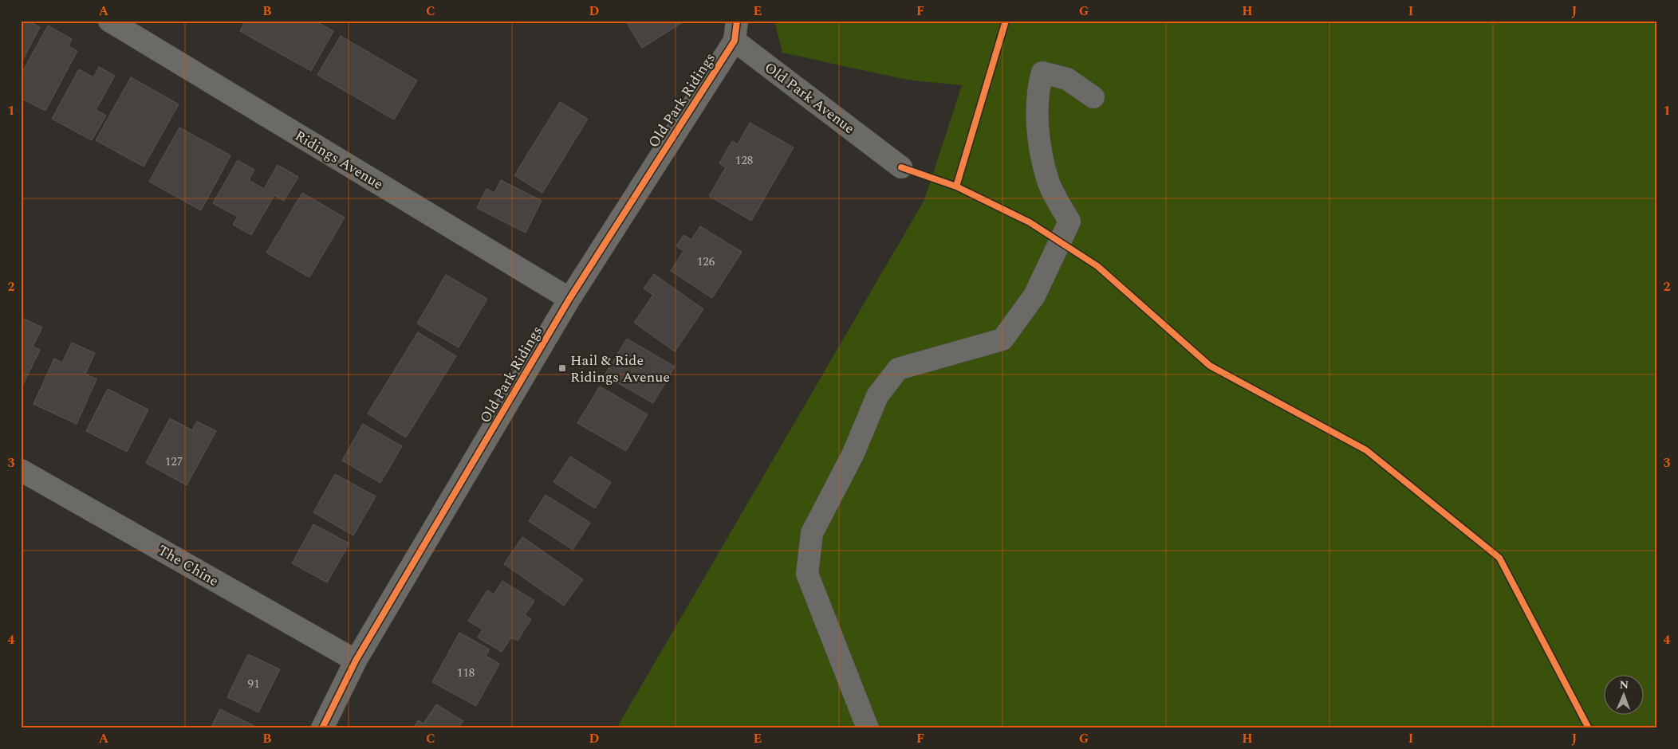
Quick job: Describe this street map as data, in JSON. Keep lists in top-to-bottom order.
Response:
{
  "streets": {
    "street": [
      "Old Park Avenue",
      "Old Park Ridings",
      "Ridings Avenue",
      "The Chine"
    ]
  },
  "crossings": [
    ["Old Park Avenue", "Old Park Ridings"],
    ["Old Park Ridings", "Ridings Avenue"],
    ["Old Park Ridings", "The Chine"]
  ],
  "places": {
    "transit": ["Hail & Ride Ridings Avenue"]
  },
  "house_numbers": [
    "128",
    "126",
    "127",
    "118",
    "91"
  ],
  "north": "top",
  "grid": {
    "columns": [
      "A",
      "B",
      "C",
      "D",
      "E",
      "F",
      "G",
      "H",
      "I",
      "J"
    ],
    "rows": [
      "1",
      "2",
      "3",
      "4"
    ]
  }
}
